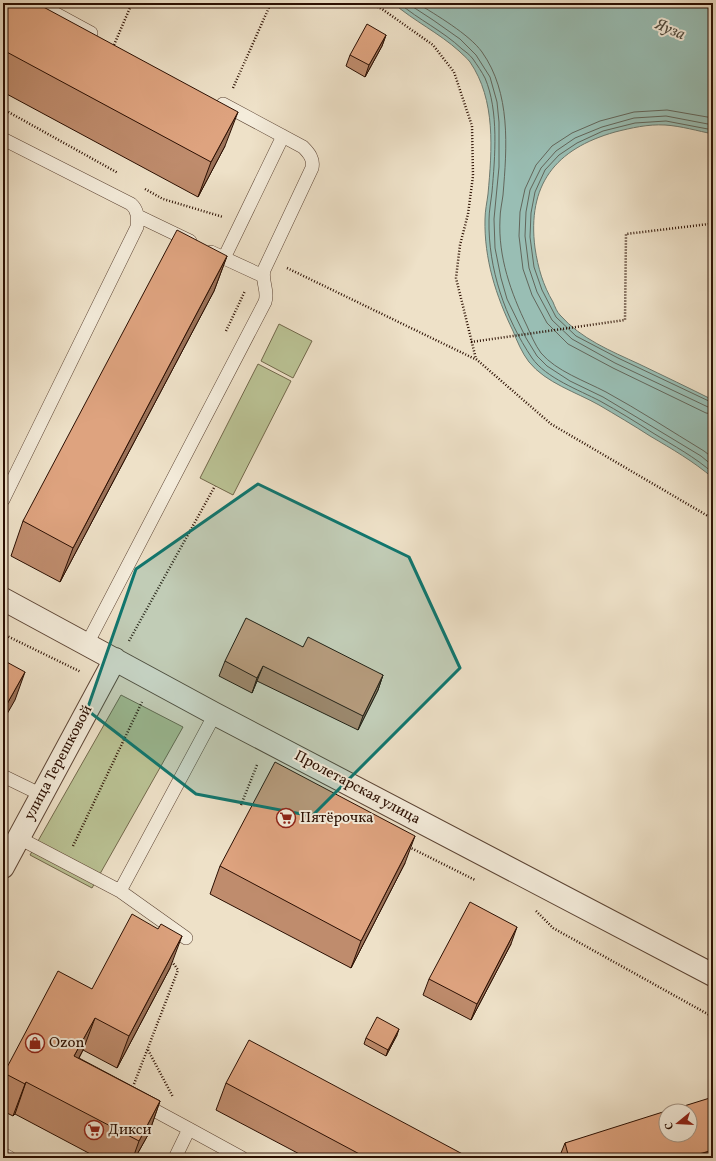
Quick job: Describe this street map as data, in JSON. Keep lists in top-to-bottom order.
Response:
{
  "streets": {
    "street": ["улица Терешковой", "Пролетарская улица"]
  },
  "crossings": [
    ["улица Терешковой", "Пролетарская улица"]
  ],
  "water": ["Яуза"],
  "places": {
    "supermarket": ["Пятёрочка", "Дикси"],
    "shop": ["Ozon"]
  },
  "north": "left"
}
